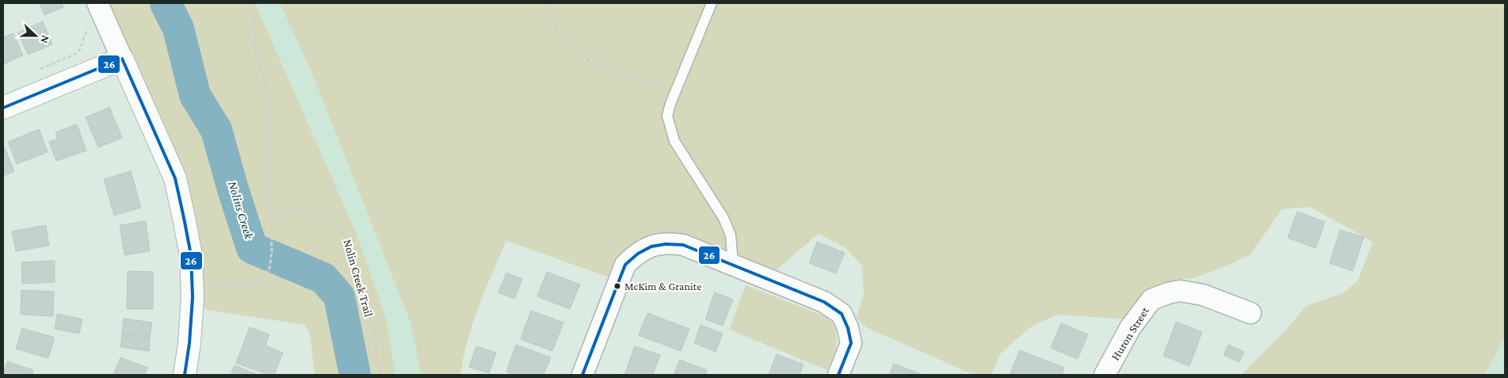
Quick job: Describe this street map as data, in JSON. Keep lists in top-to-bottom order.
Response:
{
  "streets": {
    "street": ["Huron Street"],
    "path": ["Nolin Creek Trail"]
  },
  "water": ["Nolins Creek"],
  "places": ["McKim & Granite"],
  "lines": ["transit line 26"],
  "north": "right"
}
